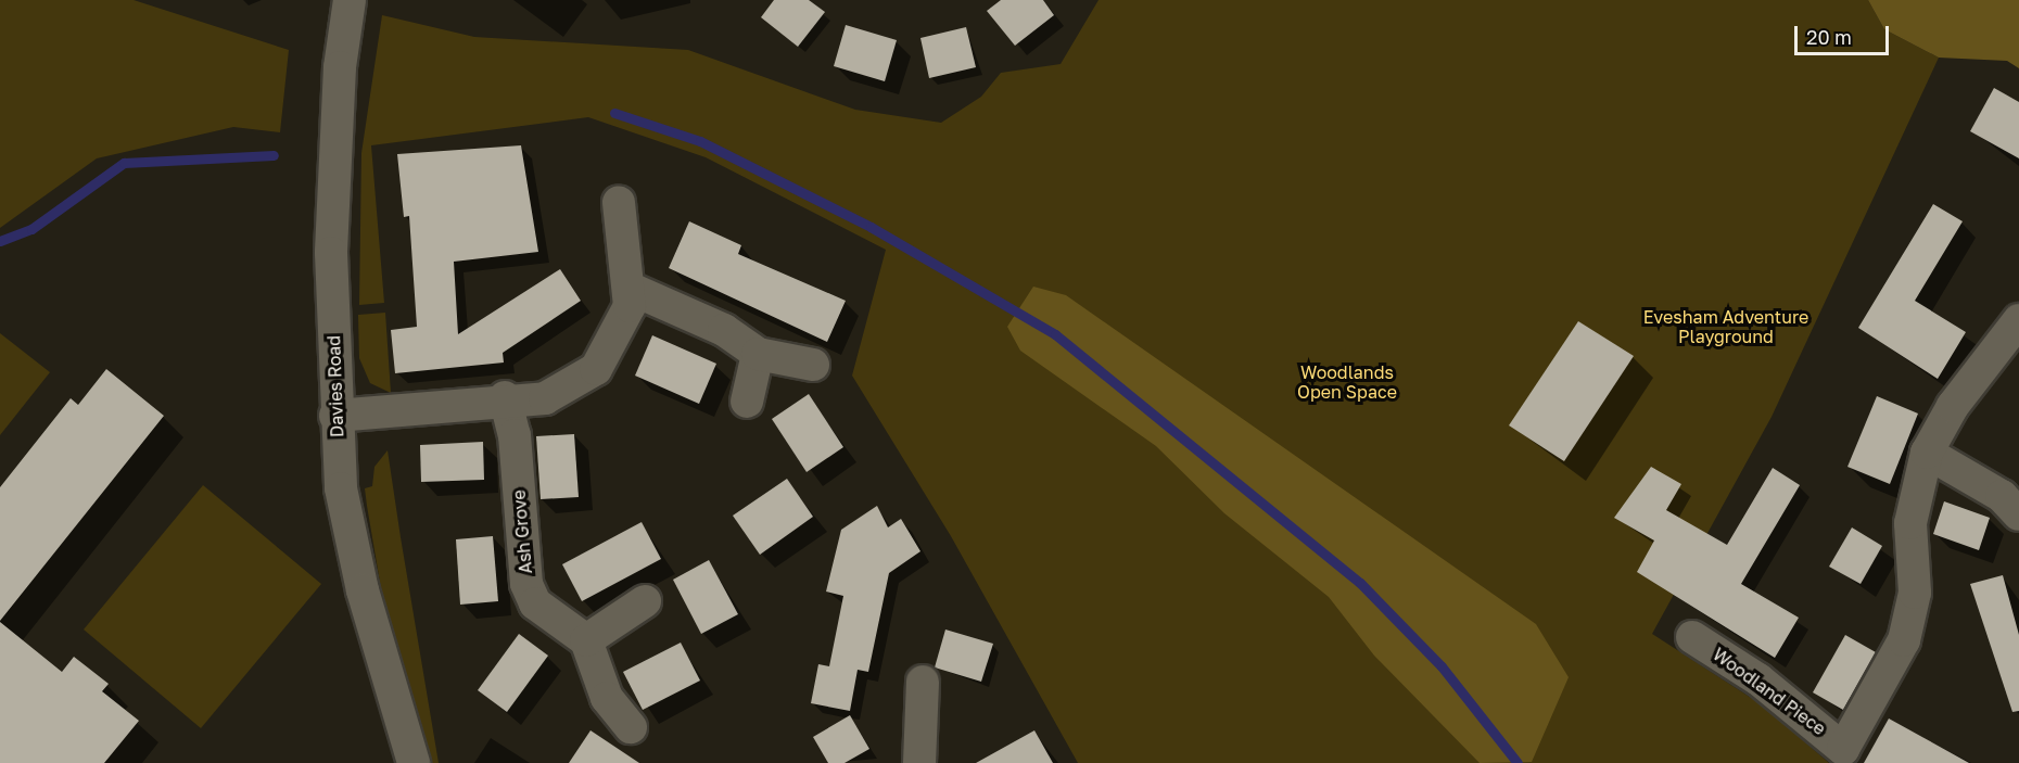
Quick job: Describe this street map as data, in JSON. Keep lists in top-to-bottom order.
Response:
{
  "streets": {
    "street": ["Davies Road", "Ash Grove", "Woodland Piece"]
  },
  "parks": ["Evesham Adventure Playground", "Woodlands Open Space"],
  "scale_bar": "20 m"
}
